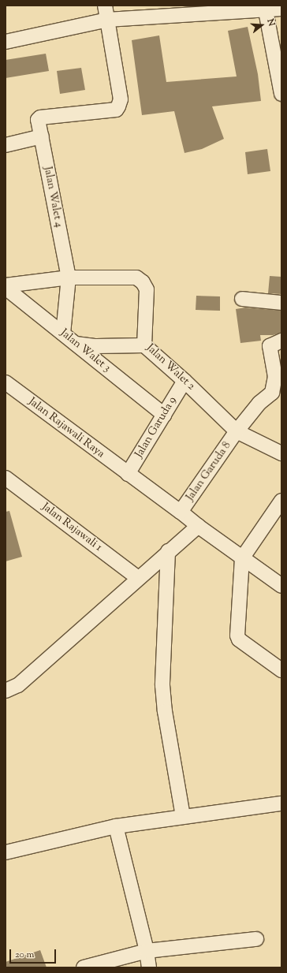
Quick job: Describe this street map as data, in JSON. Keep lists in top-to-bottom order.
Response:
{
  "streets": {
    "street": [
      "Jalan Walet 4",
      "Jalan Walet 3",
      "Jalan Walet 2",
      "Jalan Garuda 9",
      "Jalan Rajawali Raya",
      "Jalan Garuda 8",
      "Jalan Rajawali 1"
    ]
  },
  "crossings": [
    ["Jalan Walet 4", "Jalan Walet 3"],
    ["Jalan Walet 4", "Jalan Walet 2"],
    ["Jalan Walet 3", "Jalan Garuda 9"],
    ["Jalan Walet 2", "Jalan Garuda 9"],
    ["Jalan Walet 2", "Jalan Garuda 8"],
    ["Jalan Garuda 9", "Jalan Rajawali Raya"],
    ["Jalan Rajawali Raya", "Jalan Garuda 8"]
  ],
  "scale_bar": "20 m",
  "north": "right"
}
